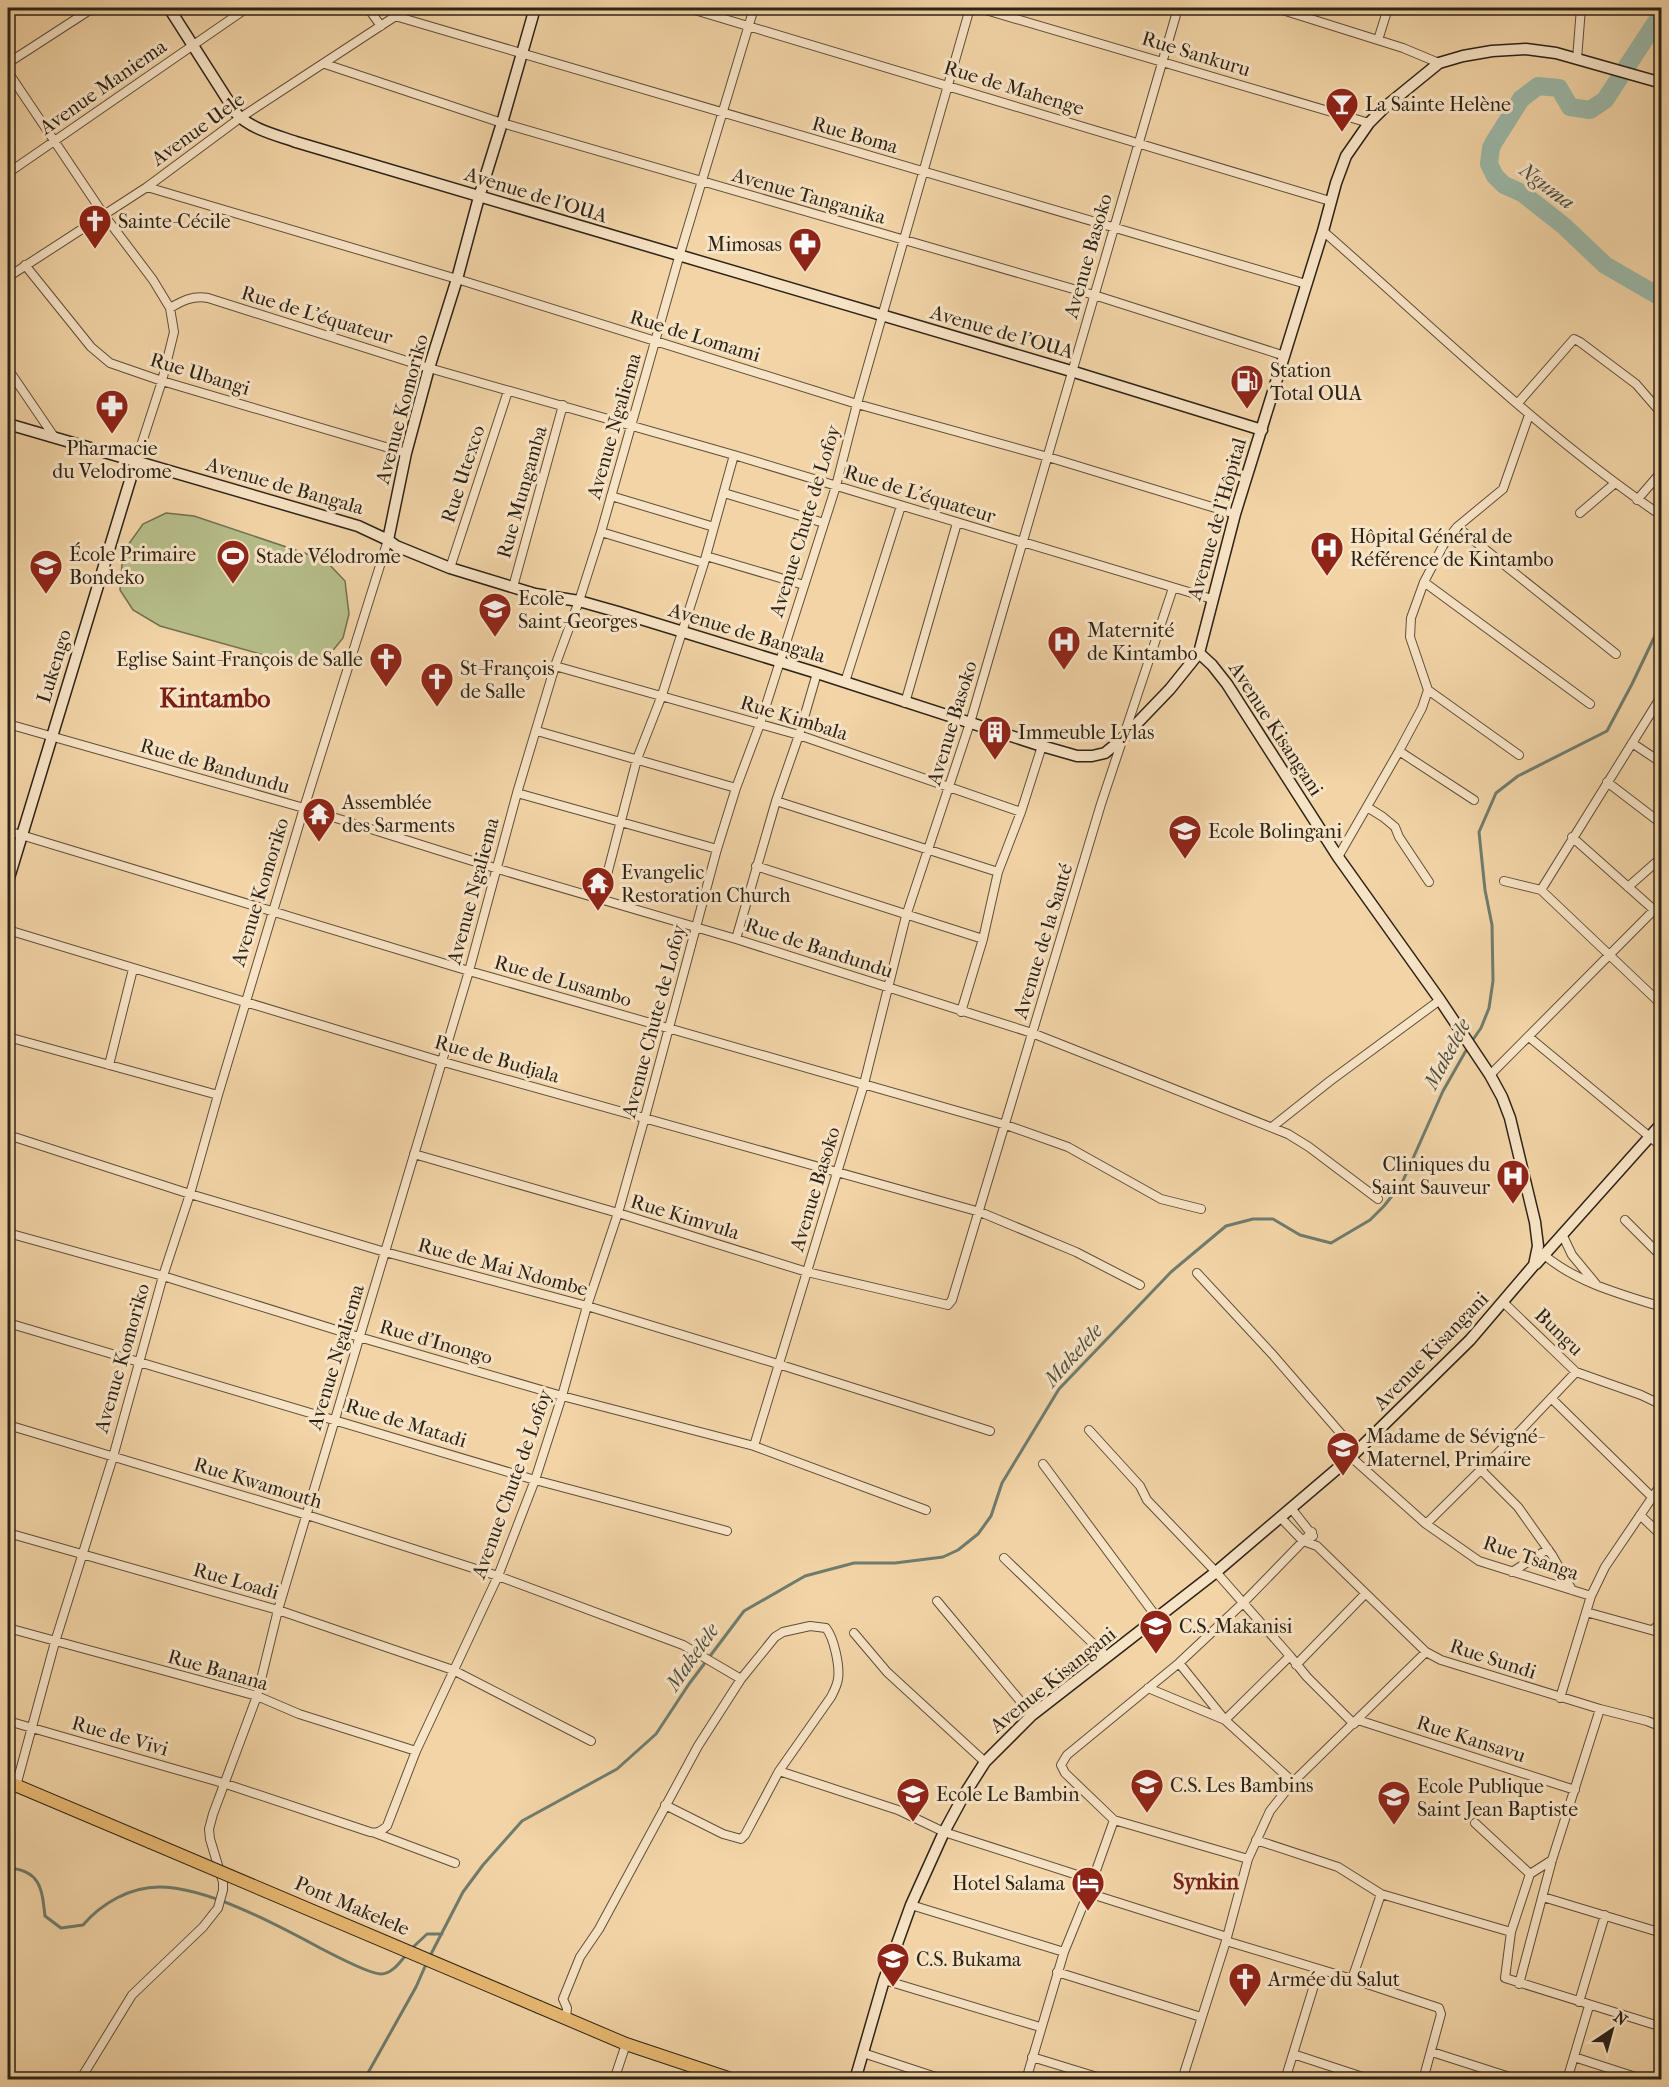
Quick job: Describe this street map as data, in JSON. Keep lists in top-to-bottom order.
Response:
{
  "streets": {
    "main road": ["Pont Makelele"],
    "street": [
      "Rue Sankuru",
      "Avenue Maniema",
      "Rue de Mahenge",
      "Avenue Uele",
      "Rue Boma",
      "Avenue de l’OUA",
      "Avenue Tanganika",
      "Avenue Basoko",
      "Rue de L'équateur",
      "Rue de Lomami",
      "Rue Ubangi",
      "Avenue Komoriko",
      "Avenue Ngaliema",
      "Rue Utexco",
      "Avenue de Bangala",
      "Rue Mungamba",
      "Avenue de l’Hôpital",
      "Avenue Chute de Lofoy",
      "Lukengo",
      "Rue Kimbala",
      "Avenue Kisangani",
      "Rue de Bandundu",
      "Avenue de la Santé",
      "Rue de Lusambo",
      "Rue de Budjala",
      "Rue Kimvula",
      "Rue de Mai Ndombe",
      "Bungu",
      "Rue d'Inongo",
      "Rue de Matadi",
      "Rue Kwamouth",
      "Rue Tsanga",
      "Rue Loadi",
      "Rue Sundi",
      "Rue Banana",
      "Rue de Vivi",
      "Rue Kansavu"
    ]
  },
  "crossings": [
    ["Rue Sankuru", "Avenue Basoko"],
    ["Rue de Mahenge", "Avenue Basoko"],
    ["Rue de Mahenge", "Avenue Ngaliema"],
    ["Rue de Mahenge", "Avenue Chute de Lofoy"],
    ["Avenue Uele", "Rue Boma"],
    ["Avenue Uele", "Avenue de l’OUA"],
    ["Avenue Uele", "Avenue Tanganika"],
    ["Avenue Uele", "Rue de Lomami"],
    ["Avenue Uele", "Rue Ubangi"],
    ["Rue Boma", "Avenue Basoko"],
    ["Rue Boma", "Avenue Komoriko"],
    ["Rue Boma", "Avenue Ngaliema"],
    ["Rue Boma", "Avenue Chute de Lofoy"],
    ["Avenue de l’OUA", "Avenue Basoko"],
    ["Avenue de l’OUA", "Avenue Komoriko"],
    ["Avenue de l’OUA", "Avenue Ngaliema"],
    ["Avenue de l’OUA", "Avenue de l’Hôpital"],
    ["Avenue de l’OUA", "Avenue Chute de Lofoy"],
    ["Avenue Tanganika", "Avenue Basoko"],
    ["Avenue Tanganika", "Avenue Komoriko"],
    ["Avenue Tanganika", "Avenue Ngaliema"],
    ["Avenue Tanganika", "Avenue Chute de Lofoy"],
    ["Avenue Basoko", "Rue de L'équateur"],
    ["Avenue Basoko", "Rue de Lomami"],
    ["Avenue Basoko", "Avenue de Bangala"],
    ["Avenue Basoko", "Rue Kimbala"],
    ["Avenue Basoko", "Rue de Bandundu"],
    ["Avenue Basoko", "Rue de Lusambo"],
    ["Avenue Basoko", "Rue de Budjala"],
    ["Avenue Basoko", "Rue Kimvula"],
    ["Avenue Basoko", "Rue de Mai Ndombe"],
    ["Avenue Basoko", "Rue d'Inongo"],
    ["Rue de L'équateur", "Avenue Komoriko"],
    ["Rue de L'équateur", "Avenue Ngaliema"],
    ["Rue de L'équateur", "Rue Utexco"],
    ["Rue de L'équateur", "Rue Mungamba"],
    ["Rue de L'équateur", "Avenue de l’Hôpital"],
    ["Rue de L'équateur", "Avenue Chute de Lofoy"],
    ["Rue de L'équateur", "Avenue de la Santé"],
    ["Rue de Lomami", "Avenue Komoriko"],
    ["Rue de Lomami", "Avenue Ngaliema"],
    ["Rue de Lomami", "Avenue de l’Hôpital"],
    ["Rue de Lomami", "Avenue Chute de Lofoy"],
    ["Rue Ubangi", "Avenue Komoriko"],
    ["Avenue Komoriko", "Avenue de Bangala"],
    ["Avenue Komoriko", "Rue de Bandundu"],
    ["Avenue Komoriko", "Rue de Lusambo"],
    ["Avenue Komoriko", "Rue de Budjala"],
    ["Avenue Komoriko", "Rue de Mai Ndombe"],
    ["Avenue Komoriko", "Rue d'Inongo"],
    ["Avenue Komoriko", "Rue de Matadi"],
    ["Avenue Komoriko", "Rue Kwamouth"],
    ["Avenue Komoriko", "Rue Loadi"],
    ["Avenue Komoriko", "Rue Banana"],
    ["Avenue Komoriko", "Rue de Vivi"],
    ["Avenue Komoriko", "Pont Makelele"],
    ["Avenue Ngaliema", "Avenue de Bangala"],
    ["Avenue Ngaliema", "Rue Kimbala"],
    ["Avenue Ngaliema", "Rue de Bandundu"],
    ["Avenue Ngaliema", "Rue de Lusambo"],
    ["Avenue Ngaliema", "Rue de Budjala"],
    ["Avenue Ngaliema", "Rue Kimvula"],
    ["Avenue Ngaliema", "Rue de Mai Ndombe"],
    ["Avenue Ngaliema", "Rue d'Inongo"],
    ["Avenue Ngaliema", "Rue de Matadi"],
    ["Avenue Ngaliema", "Rue Kwamouth"],
    ["Avenue Ngaliema", "Rue Loadi"],
    ["Avenue Ngaliema", "Rue Banana"],
    ["Avenue Ngaliema", "Rue de Vivi"],
    ["Rue Utexco", "Avenue de Bangala"],
    ["Avenue de Bangala", "Rue Mungamba"],
    ["Avenue de Bangala", "Avenue de l’Hôpital"],
    ["Avenue de Bangala", "Avenue Chute de Lofoy"],
    ["Avenue de Bangala", "Lukengo"],
    ["Avenue de Bangala", "Avenue Kisangani"],
    ["Avenue de Bangala", "Avenue de la Santé"],
    ["Avenue de l’Hôpital", "Avenue Kisangani"],
    ["Avenue Chute de Lofoy", "Rue Kimbala"],
    ["Avenue Chute de Lofoy", "Rue de Bandundu"],
    ["Avenue Chute de Lofoy", "Rue de Lusambo"],
    ["Avenue Chute de Lofoy", "Rue de Budjala"],
    ["Avenue Chute de Lofoy", "Rue Kimvula"],
    ["Avenue Chute de Lofoy", "Rue de Mai Ndombe"],
    ["Avenue Chute de Lofoy", "Rue d'Inongo"],
    ["Avenue Chute de Lofoy", "Rue de Matadi"],
    ["Avenue Chute de Lofoy", "Rue Kwamouth"],
    ["Avenue Chute de Lofoy", "Rue Loadi"],
    ["Avenue Chute de Lofoy", "Rue Banana"],
    ["Lukengo", "Rue de Bandundu"],
    ["Lukengo", "Rue de Lusambo"],
    ["Avenue Kisangani", "Bungu"],
    ["Avenue Kisangani", "Rue Tsanga"],
    ["Avenue Kisangani", "Rue Sundi"],
    ["Avenue Kisangani", "Rue Kansavu"],
    ["Rue de Bandundu", "Avenue de la Santé"],
    ["Avenue de la Santé", "Rue de Lusambo"],
    ["Avenue de la Santé", "Rue de Budjala"],
    ["Avenue de la Santé", "Rue Kimvula"]
  ],
  "districts": ["Kintambo", "Synkin"],
  "water": ["Nguma", "Makelele"],
  "places": {
    "bar": ["La Sainte Helène"],
    "church": [
      "Sainte-Cécile",
      "Eglise Saint-François de Salle",
      "St-François de Salle",
      "Armée du Salut"
    ],
    "pharmacy": ["Mimosas", "Pharmacie du Velodrome"],
    "fuel station": ["Station Total OUA"],
    "hospital": ["Hôpital Général de Référence de Kintambo", "Maternité de Kintambo", "Cliniques du Saint Sauveur"],
    "sports": ["Stade Vélodrome"],
    "school or university": [
      "École Primaire Bondeko",
      "Ecole Saint-Georges",
      "Ecole Bolingani",
      "Madame de Sévigné- Maternel, Primaire",
      "C.S. Makanisi",
      "C.S. Les Bambins",
      "Ecole Le Bambin",
      "Ecole Publique Saint Jean Baptiste",
      "C.S. Bukama"
    ],
    "building": ["Immeuble Lylas"],
    "temple": ["Assemblée des Sarments", "Evangelic Restoration Church"],
    "hotel": ["Hotel Salama"]
  },
  "north": "top right"
}
